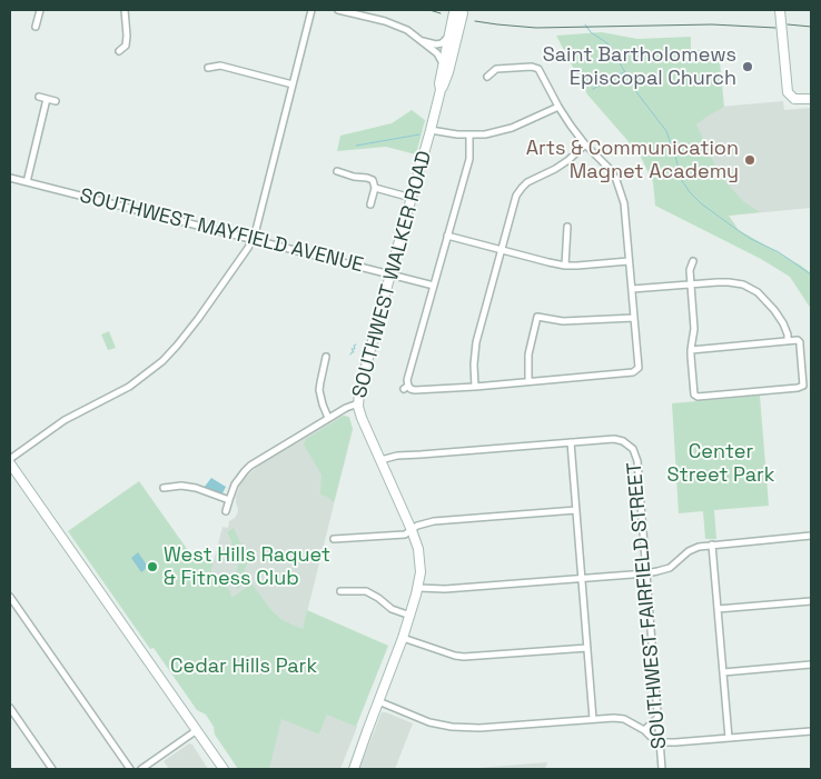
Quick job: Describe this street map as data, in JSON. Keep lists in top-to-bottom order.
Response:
{
  "streets": {
    "main road": ["SOUTHWEST WALKER ROAD"],
    "street": ["SOUTHWEST MAYFIELD AVENUE", "SOUTHWEST FAIRFIELD STREET"]
  },
  "crossings": [
    ["SOUTHWEST MAYFIELD AVENUE", "SOUTHWEST WALKER ROAD"]
  ],
  "parks": ["Center Street Park", "Cedar Hills Park"],
  "places": ["Saint Bartholomews Episcopal Church", "Arts & Communication Magnet Academy", "West Hills Raquet & Fitness Club"]
}
